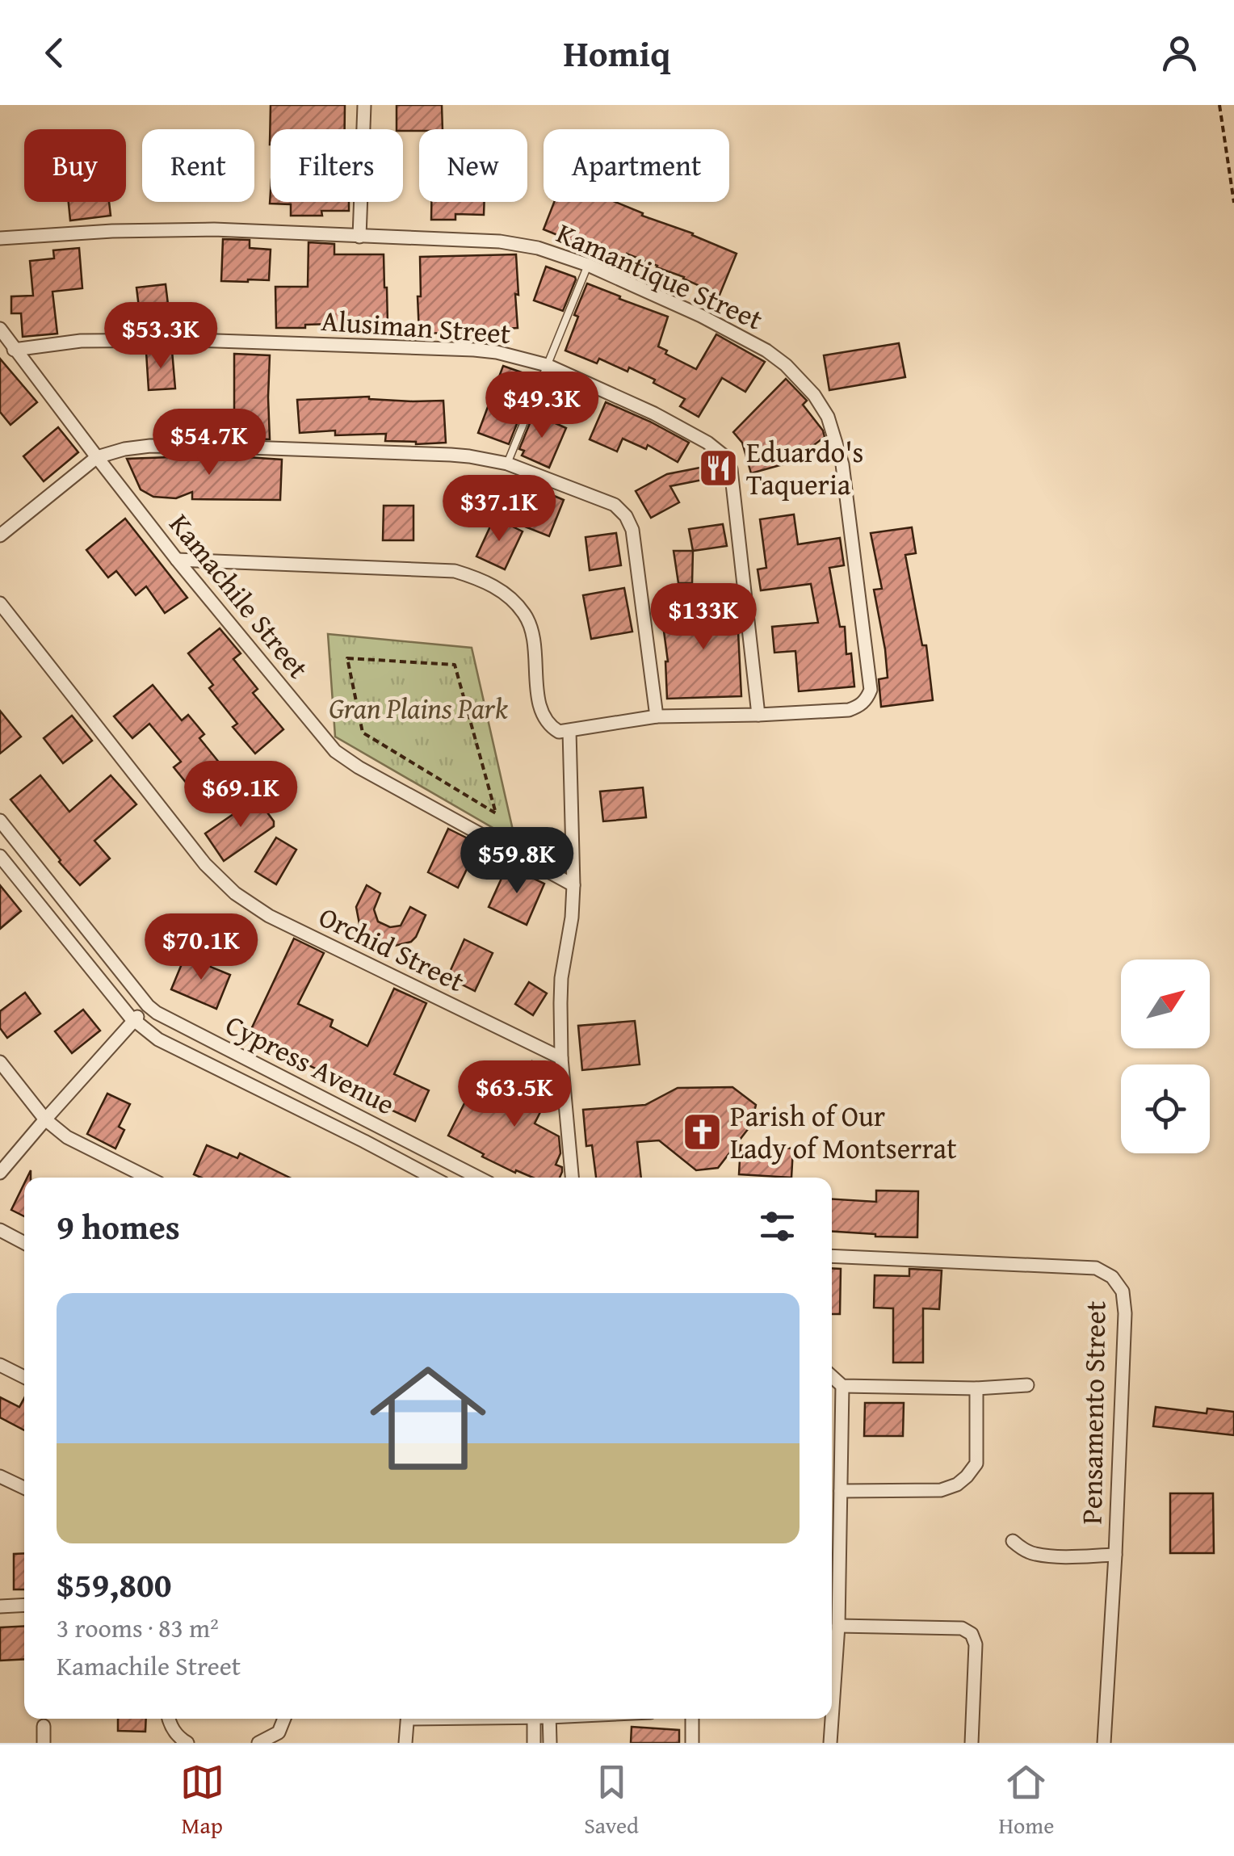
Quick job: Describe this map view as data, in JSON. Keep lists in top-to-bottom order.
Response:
{
  "streets": {
    "street": [
      "Kamantique Street",
      "Alusiman Street",
      "Kamachile Street",
      "Orchid Street",
      "Cypress Avenue",
      "Pensamento Street"
    ]
  },
  "crossings": [
    ["Kamantique Street", "Alusiman Street"],
    ["Alusiman Street", "Kamachile Street"]
  ],
  "parks": ["Gran Plains Park"],
  "places": {
    "restaurant": ["Eduardo's Taqueria"],
    "church": ["Parish of Our Lady of Montserrat"]
  },
  "north": "top right",
  "page": {
    "header": "Homiq",
    "chip": [
      "Buy",
      "Rent",
      "Filters",
      "New",
      "Apartment"
    ],
    "price": [
      "$53.3K",
      "$49.3K",
      "$54.7K",
      "$37.1K",
      "$133K",
      "$69.1K",
      "$59.8K",
      "$70.1K",
      "$63.5K"
    ],
    "heading": "9 homes",
    "list": [
      {
        "name": "$59,800",
        "note": "3 rooms · 83 m² · Kamachile Street"
      }
    ],
    "tabs": ["Map", "Saved", "Home"]
  }
}
